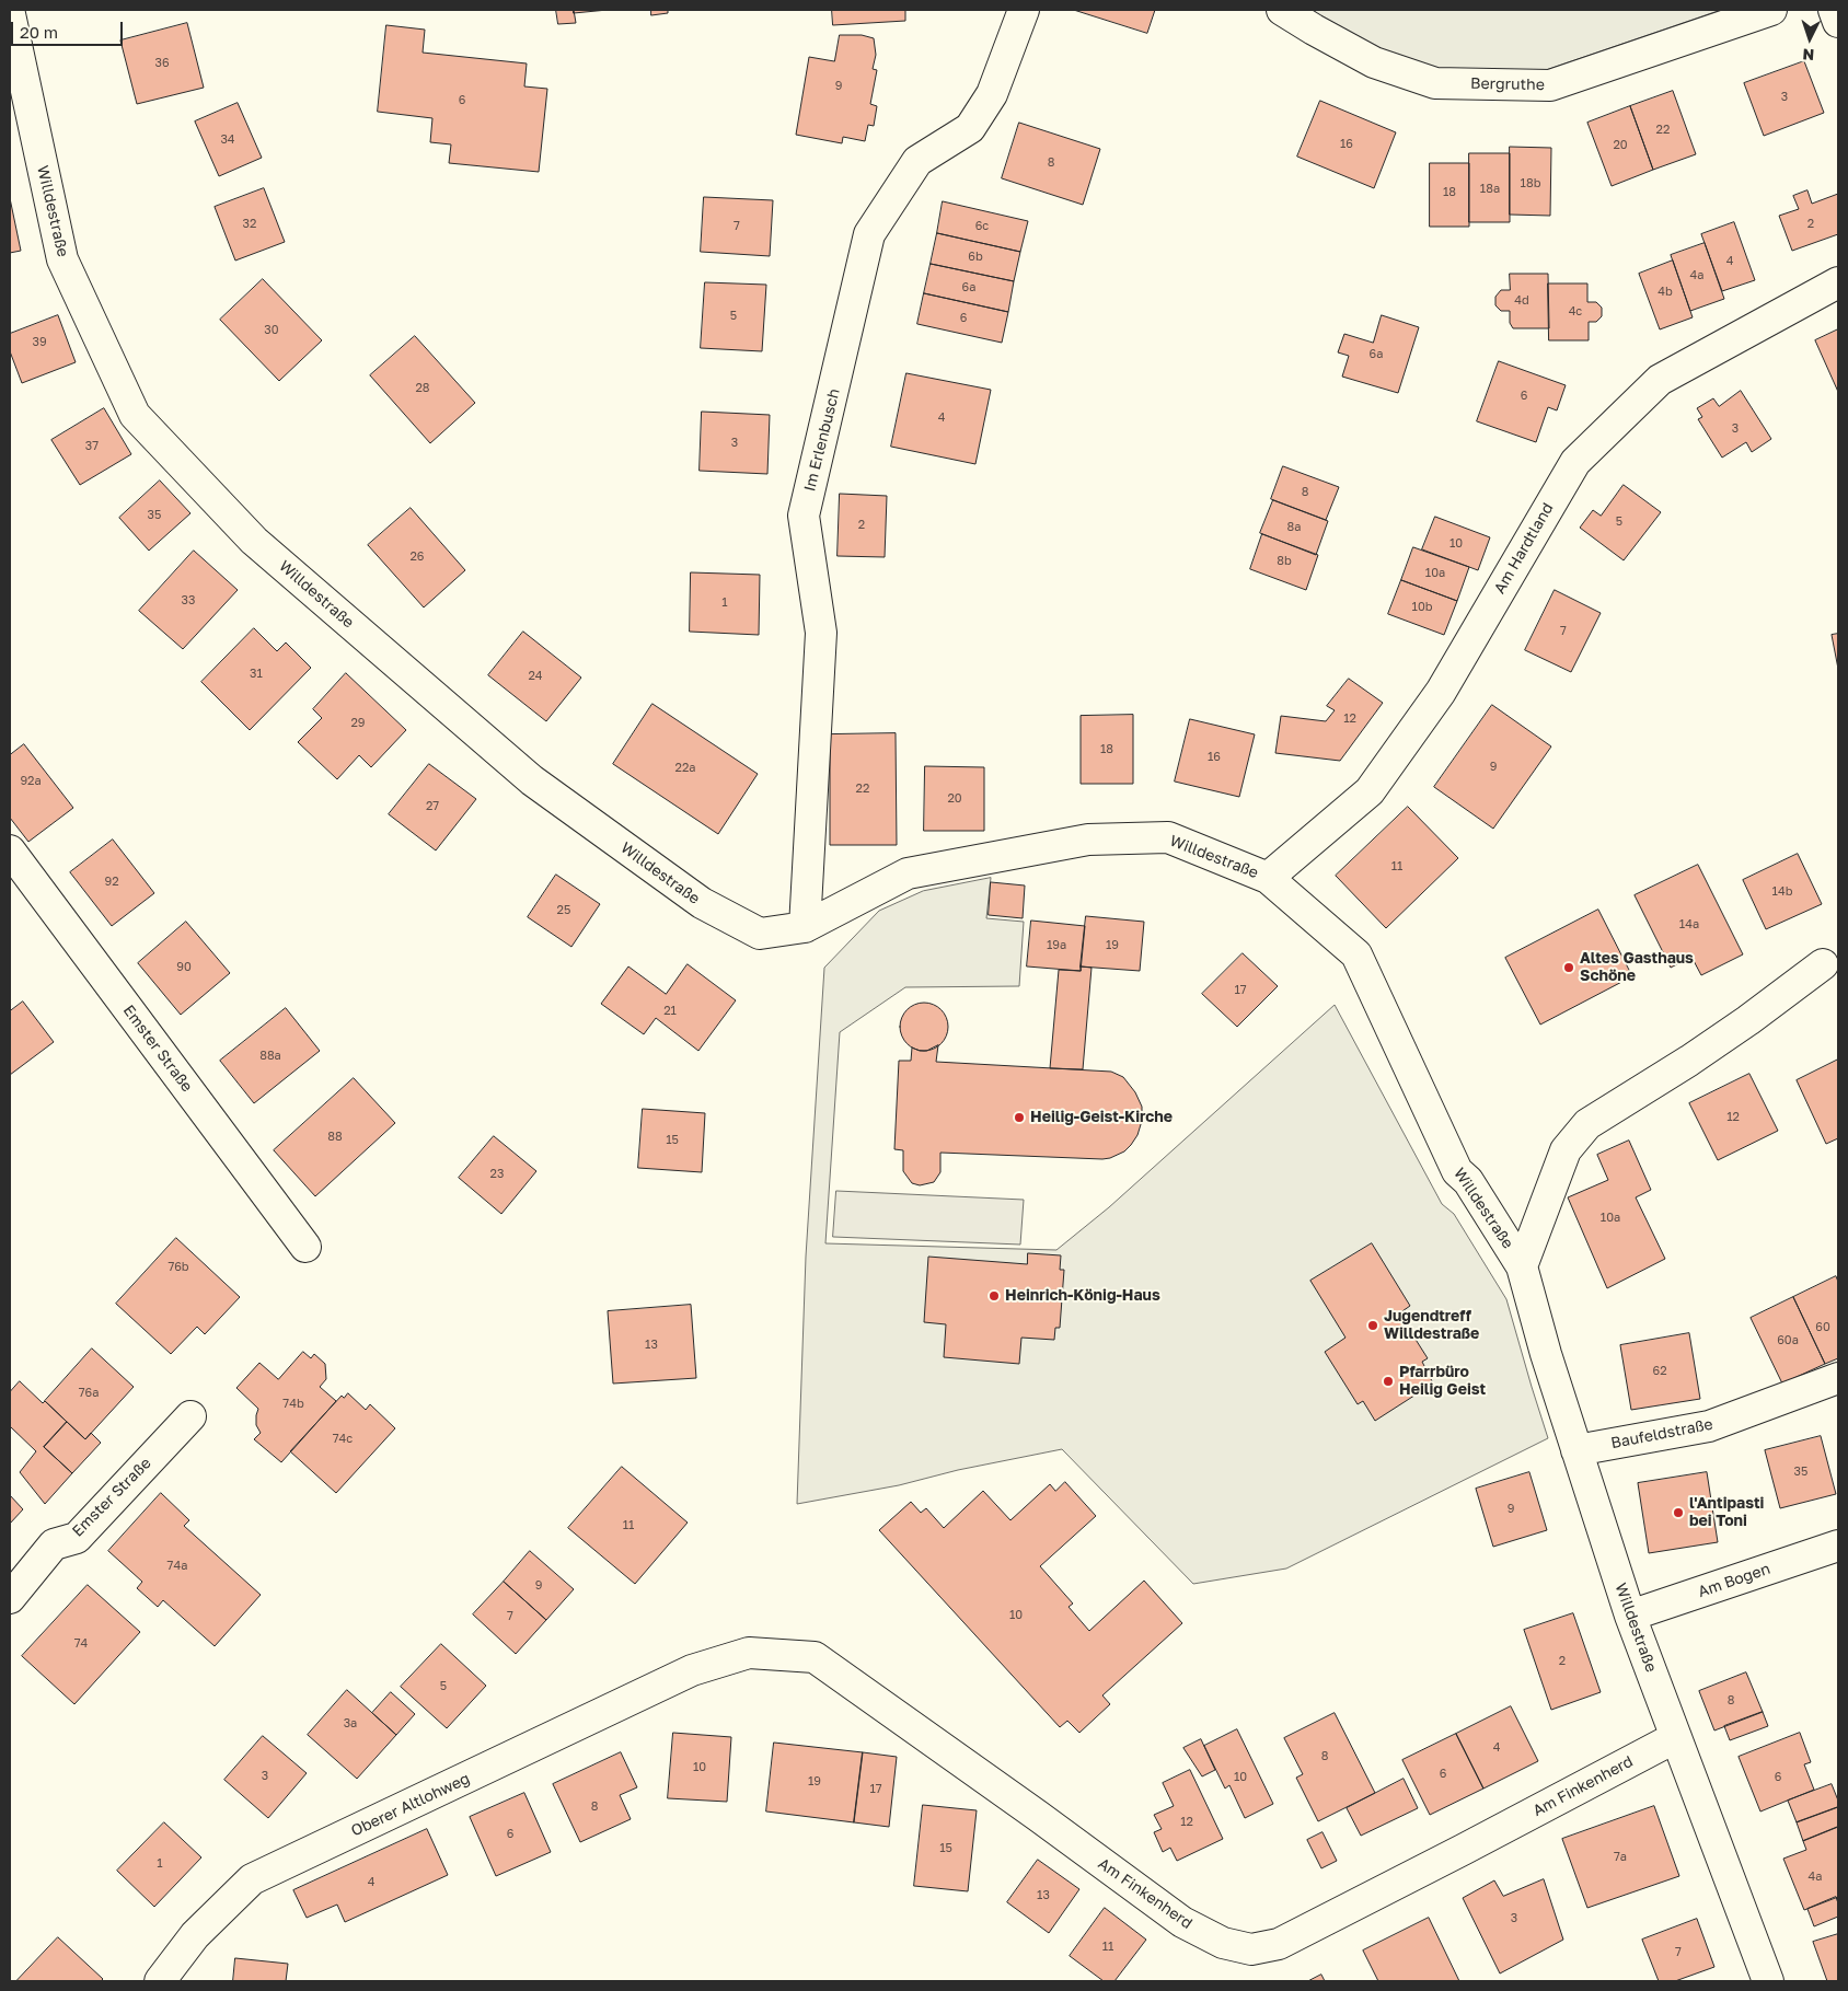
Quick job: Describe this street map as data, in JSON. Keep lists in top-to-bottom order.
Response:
{
  "streets": {
    "street": [
      "Bergruthe",
      "Willdestraße",
      "Im Erlenbusch",
      "Am Hardtland",
      "Emster Straße",
      "Baufeldstraße",
      "Am Bogen",
      "Am Finkenherd",
      "Oberer Altlohweg"
    ]
  },
  "crossings": [
    ["Willdestraße", "Im Erlenbusch"],
    ["Willdestraße", "Am Hardtland"],
    ["Willdestraße", "Baufeldstraße"],
    ["Willdestraße", "Am Bogen"],
    ["Willdestraße", "Am Finkenherd"],
    ["Am Finkenherd", "Oberer Altlohweg"]
  ],
  "places": [
    "Altes Gasthaus Schöne",
    "Heilig-Geist-Kirche",
    "Heinrich-König-Haus",
    "Jugendtreff Willdestraße",
    "Pfarrbüro Heilig Geist",
    "l'Antipasti bei Toni"
  ],
  "house_numbers": [
    "36",
    "9",
    "3",
    "6",
    "22",
    "34",
    "16",
    "20",
    "8",
    "18b",
    "18a",
    "18",
    "32",
    "2",
    "7",
    "6c",
    "6b",
    "4",
    "4a",
    "6a",
    "4b",
    "4d",
    "4c",
    "5",
    "6",
    "30",
    "39",
    "6a",
    "28",
    "6",
    "4",
    "3",
    "3",
    "37",
    "8",
    "35",
    "5",
    "2",
    "8a",
    "10",
    "26",
    "8b",
    "10a",
    "33",
    "1",
    "10b",
    "7",
    "31",
    "24",
    "12",
    "29",
    "18",
    "16",
    "9",
    "22a",
    "92a",
    "22",
    "20",
    "27",
    "11",
    "92",
    "14b",
    "25",
    "14a",
    "19a",
    "19",
    "90",
    "17",
    "21",
    "88a",
    "12",
    "88",
    "15",
    "23",
    "10a",
    "76b",
    "60",
    "60a",
    "13",
    "62",
    "76a",
    "74b",
    "74c",
    "35",
    "9",
    "11",
    "74a",
    "9",
    "10",
    "7",
    "74",
    "2",
    "5",
    "8",
    "3a",
    "4",
    "8",
    "10",
    "6",
    "3",
    "10",
    "6",
    "19",
    "17",
    "8",
    "12",
    "6",
    "15",
    "7a",
    "1",
    "4a",
    "4",
    "13",
    "3",
    "11",
    "7"
  ],
  "scale_bar": "20 m",
  "north": "bottom"
}
